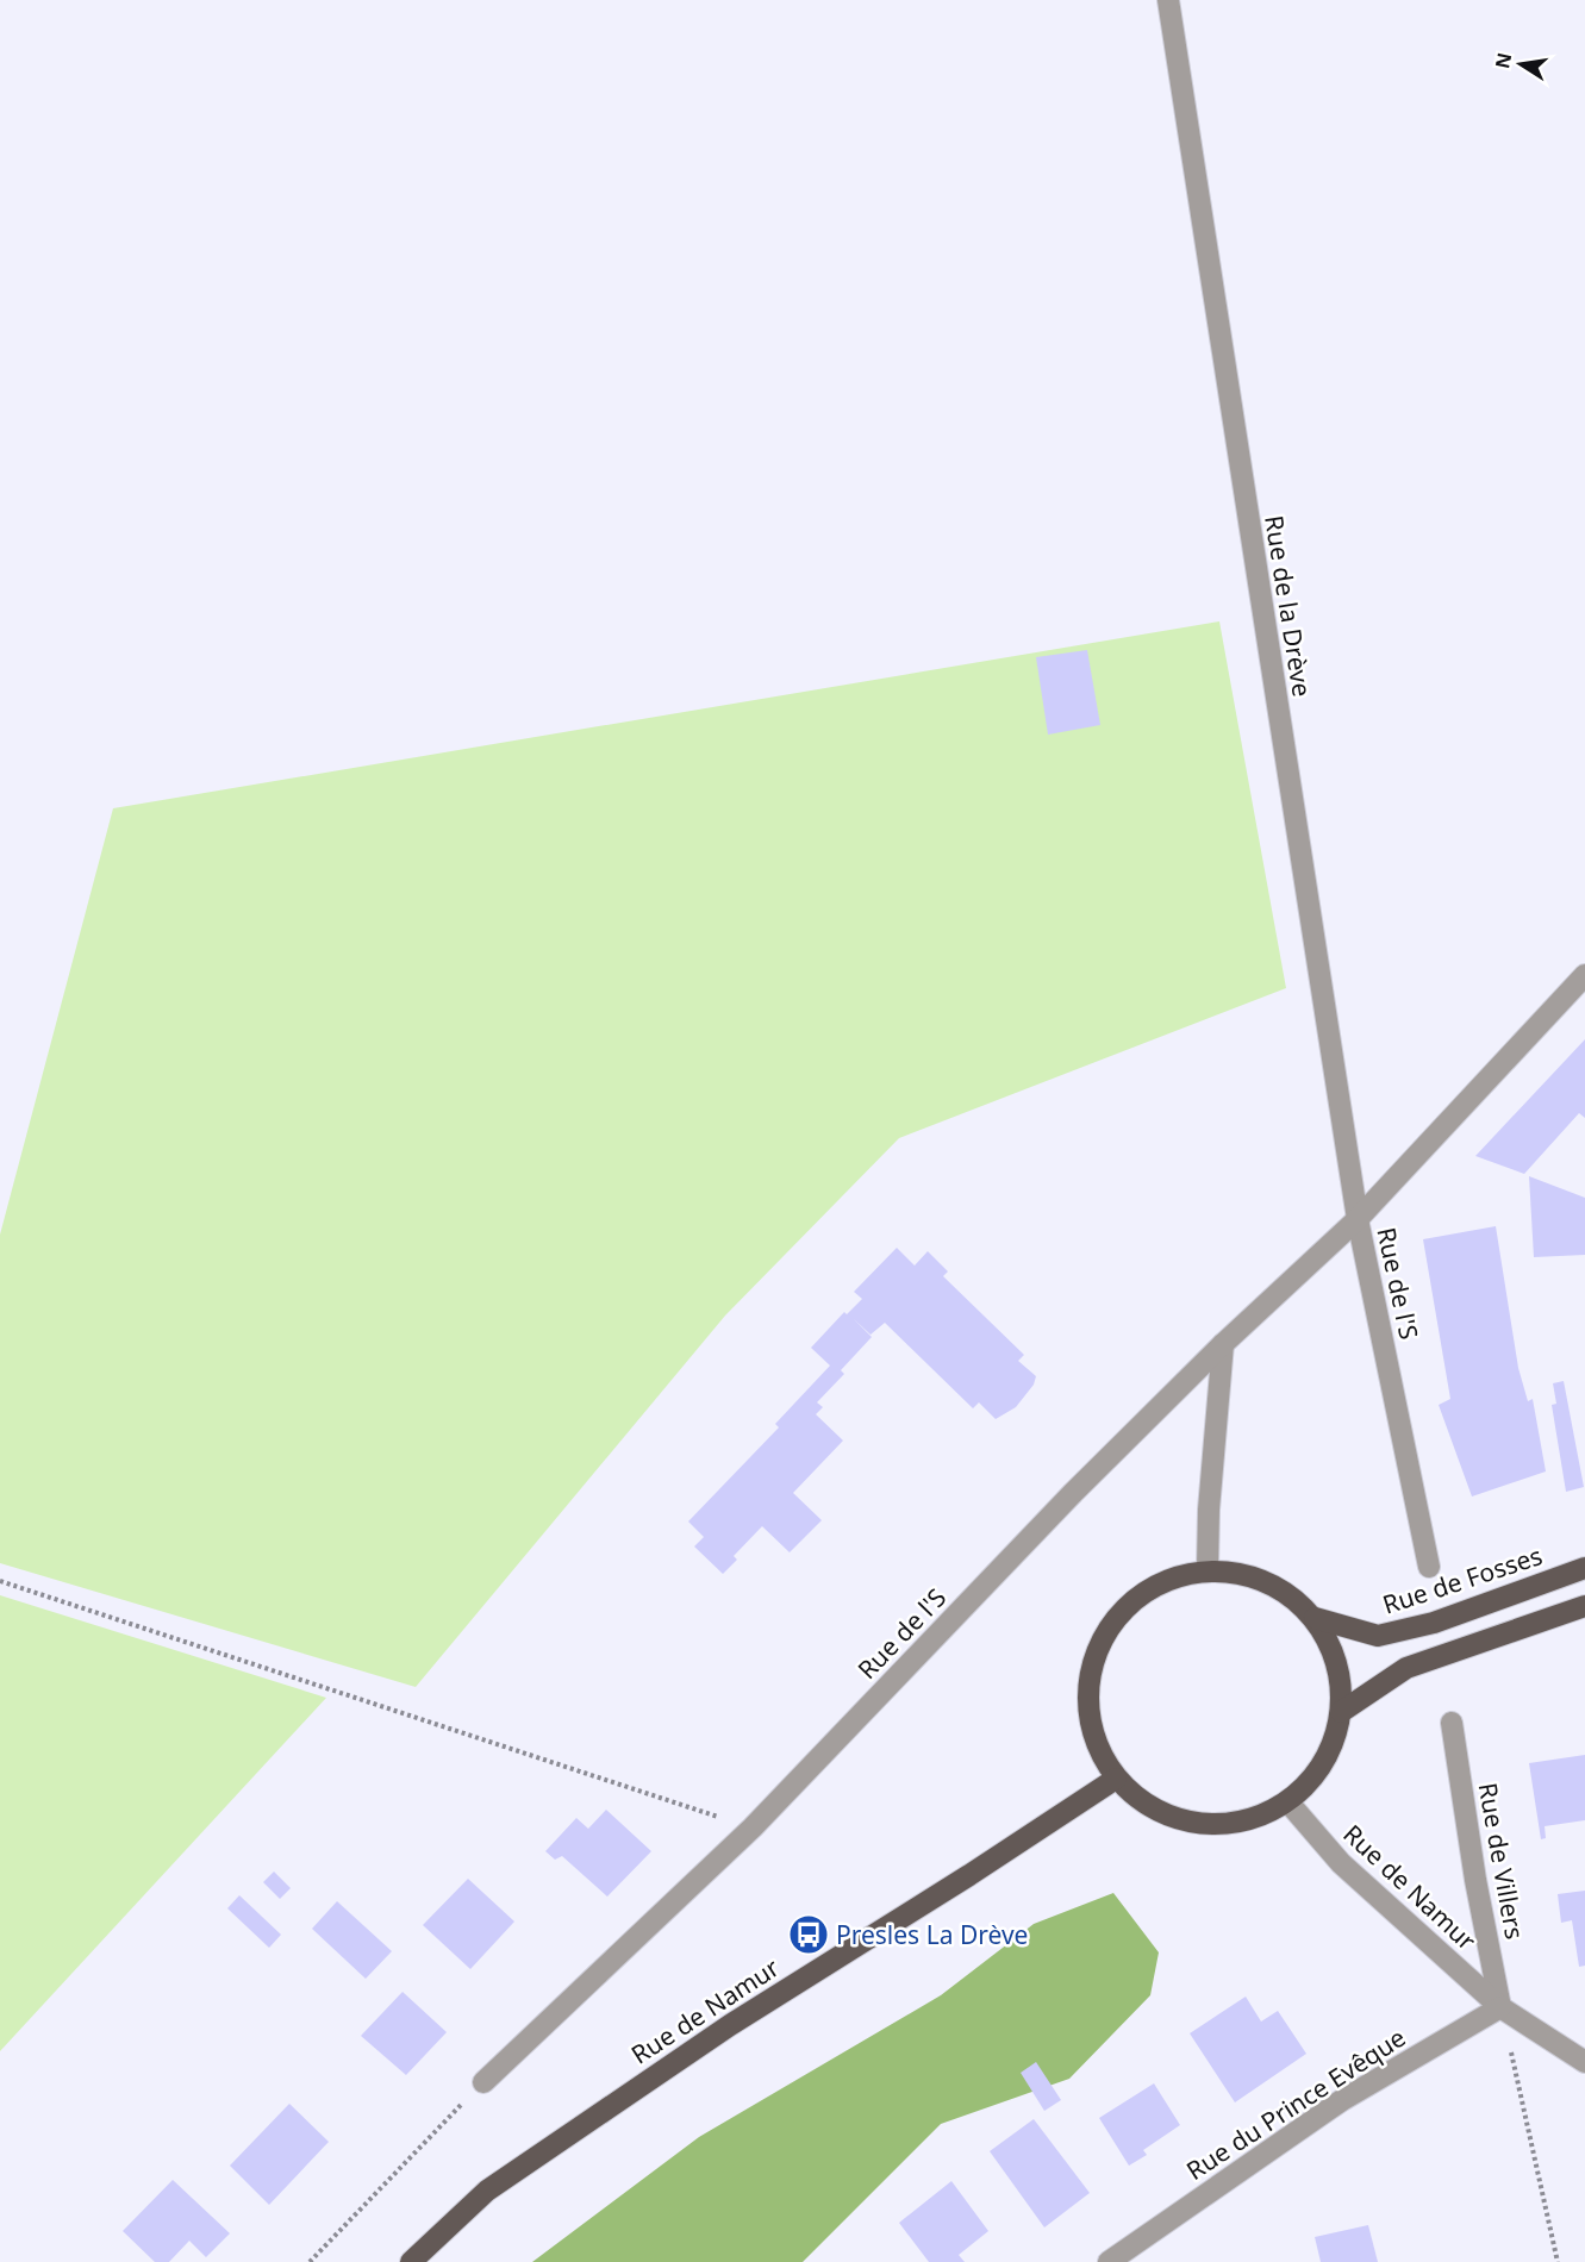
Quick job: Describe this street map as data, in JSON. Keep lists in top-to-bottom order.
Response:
{
  "streets": {
    "main road": ["Rue de Fosses", "Rue de Namur"],
    "street": [
      "Rue de la Drève",
      "Rue de l'S",
      "Rue de Villers",
      "Rue du Prince Evêque"
    ]
  },
  "crossings": [
    ["Rue de la Drève", "Rue de l'S"],
    ["Rue de Fosses", "Rue de Namur"],
    ["Rue de Villers", "Rue de Namur"],
    ["Rue de Villers", "Rue du Prince Evêque"],
    ["Rue de Namur", "Rue du Prince Evêque"]
  ],
  "places": {
    "bus stop": ["Presles La Drève"]
  },
  "north": "left"
}
